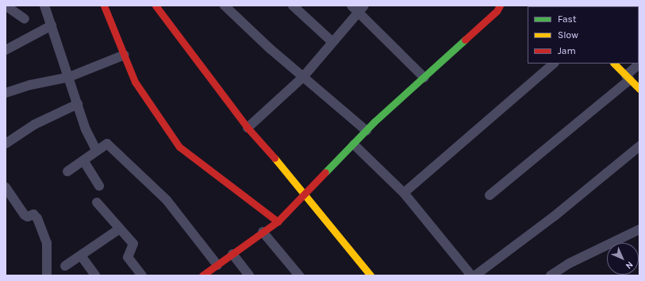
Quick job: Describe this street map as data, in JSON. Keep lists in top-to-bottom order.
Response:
{
  "legend": ["Fast", "Slow", "Jam"],
  "north": "bottom right"
}
